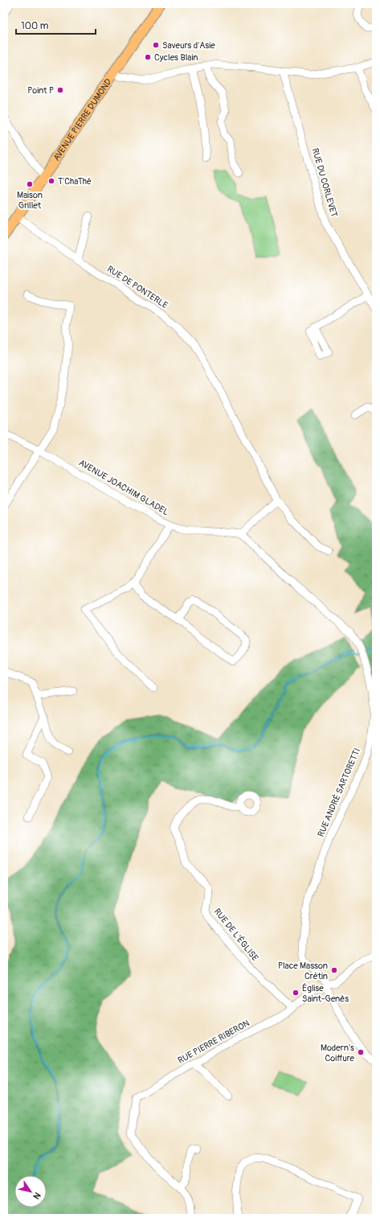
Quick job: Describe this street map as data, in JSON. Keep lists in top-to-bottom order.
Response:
{
  "streets": {
    "main road": ["AVENUE PIERRE DUMOND"],
    "street": [
      "RUE DU CORLEVET",
      "RUE DE PONTERLE",
      "AVENUE JOACHIM GLADEL",
      "RUE ANDRÉ SARTORETTI",
      "RUE DE L'ÉGLISE",
      "RUE PIERRE RIBERON"
    ]
  },
  "crossings": [
    ["AVENUE PIERRE DUMOND", "RUE DE PONTERLE"],
    ["AVENUE JOACHIM GLADEL", "RUE ANDRÉ SARTORETTI"],
    ["RUE ANDRÉ SARTORETTI", "RUE PIERRE RIBERON"],
    ["RUE DE L'ÉGLISE", "RUE PIERRE RIBERON"]
  ],
  "places": [
    "Saveurs d'Asie",
    "Cycles Blain",
    "Point P",
    "T'ChaThé",
    "Maison Grillet",
    "Place Masson Crétin",
    "Église Saint-Genès",
    "Modern's Coiffure"
  ],
  "scale_bar": "100 m",
  "north": "bottom right"
}
